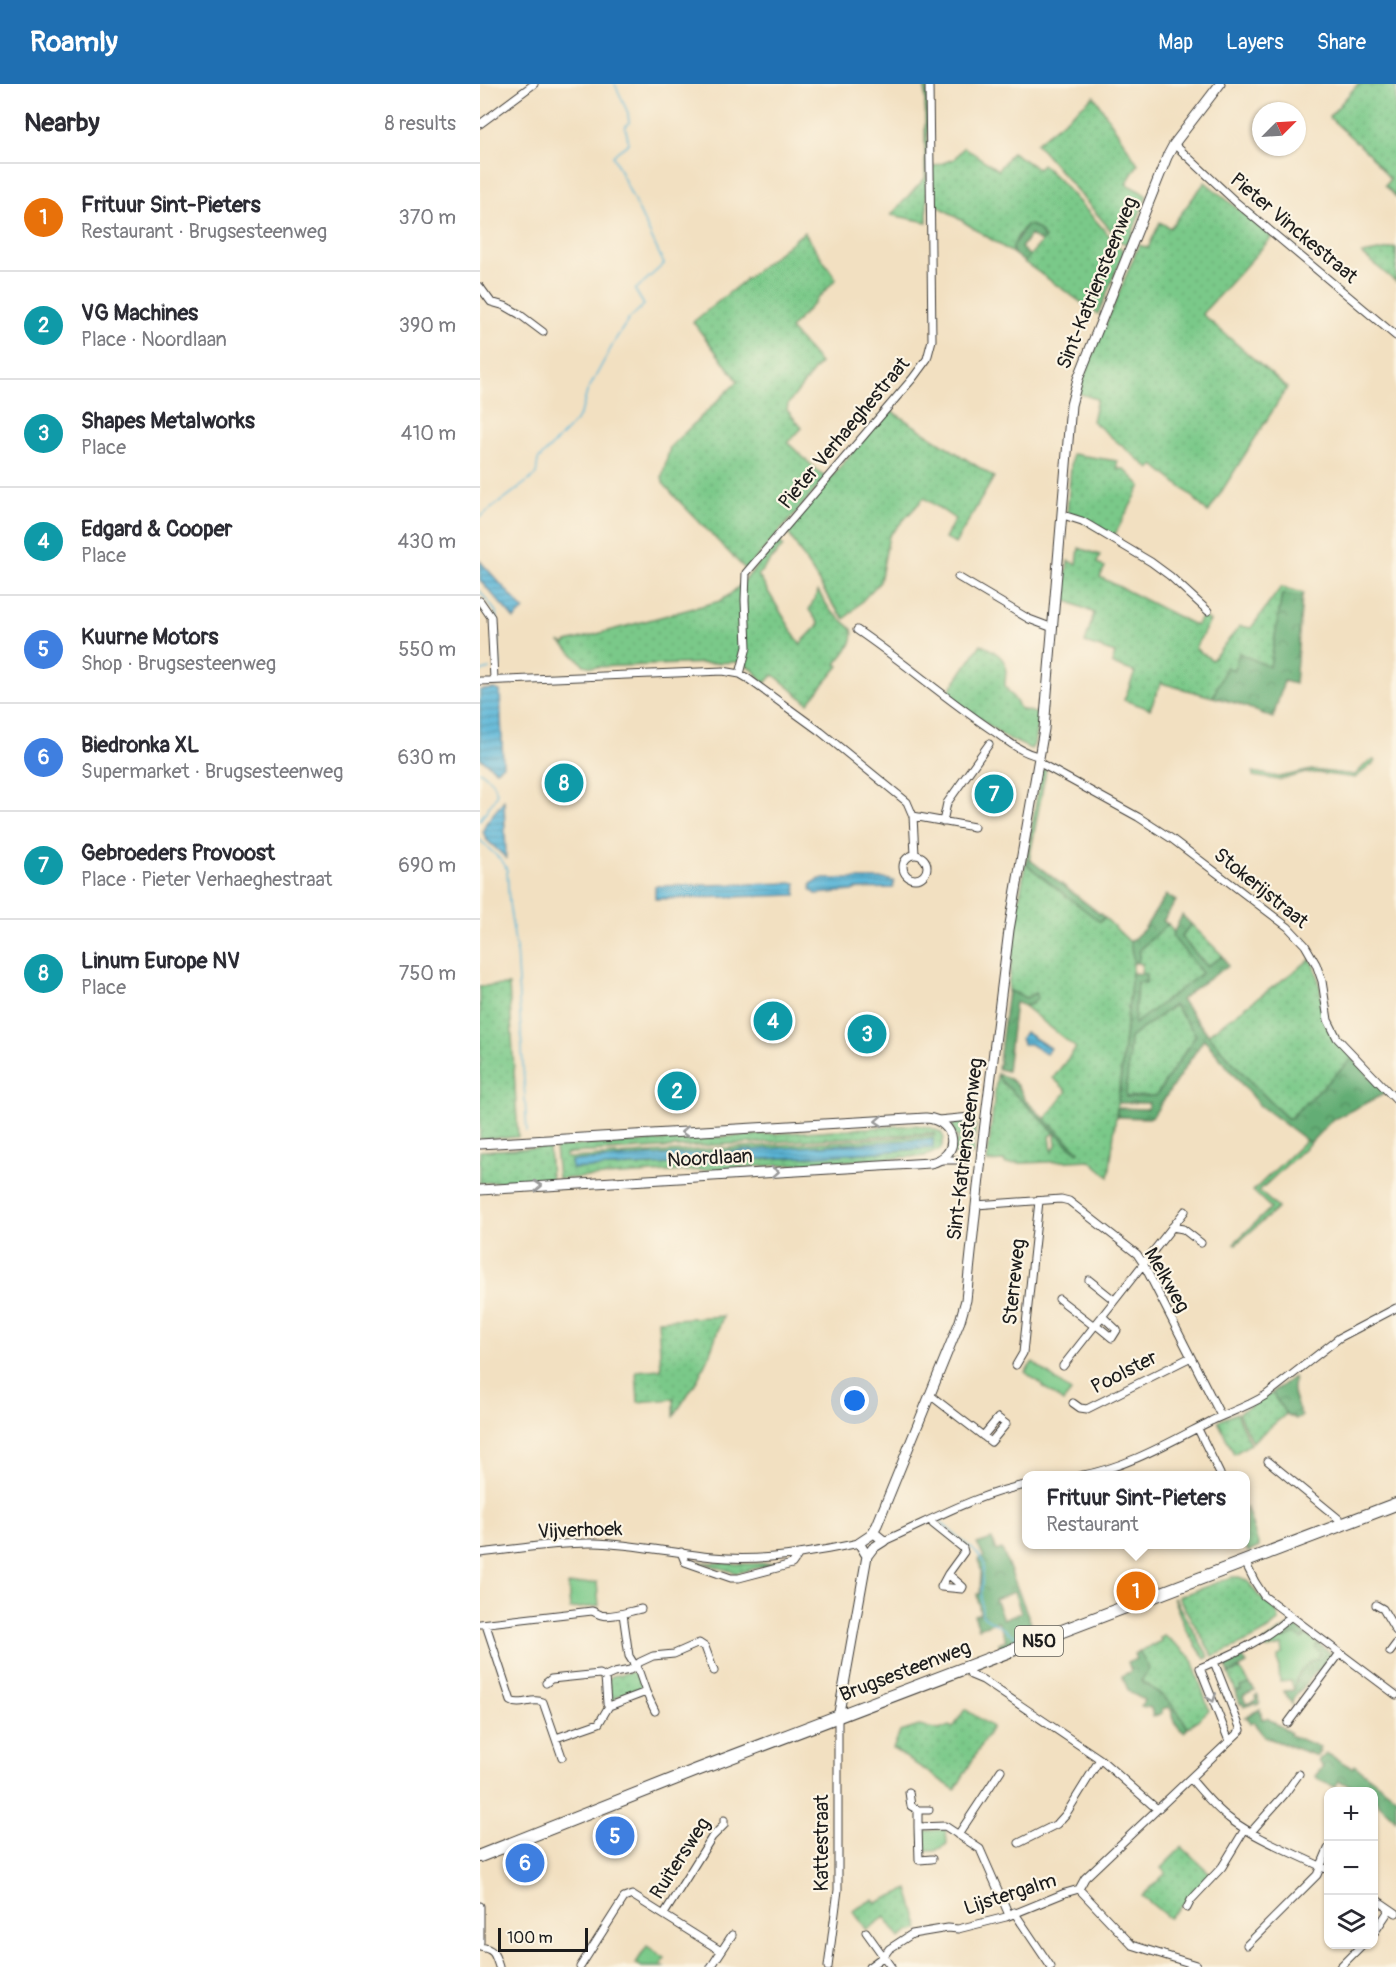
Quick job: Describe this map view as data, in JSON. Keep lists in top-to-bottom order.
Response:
{
  "streets": {
    "main road": ["N50", "Brugsesteenweg"],
    "street": [
      "Pieter Vinckestraat",
      "Sint-Katriensteenweg",
      "Pieter Verhaeghestraat",
      "Stokerijstraat",
      "Noordlaan",
      "Melkweg",
      "Sterreweg",
      "Poolster",
      "Vijverhoek",
      "Kattestraat",
      "Ruitersweg",
      "Lijstergalm"
    ]
  },
  "crossings": [
    ["Pieter Vinckestraat", "Sint-Katriensteenweg"],
    ["Sint-Katriensteenweg", "Stokerijstraat"],
    ["Sint-Katriensteenweg", "Melkweg"],
    ["Sint-Katriensteenweg", "Vijverhoek"],
    ["Melkweg", "Sterreweg"],
    ["Melkweg", "Poolster"],
    ["Brugsesteenweg", "Kattestraat"]
  ],
  "scale_bar": "100 m",
  "north": "top right",
  "page": {
    "header": "Roamly",
    "nav": ["Map", "Layers", "Share"],
    "heading": ["Nearby", "8 results"],
    "list": [
      {
        "mark": "1",
        "name": "Frituur Sint-Pieters",
        "note": "Restaurant · Brugsesteenweg",
        "value": "370 m"
      },
      {
        "mark": "2",
        "name": "VG Machines",
        "note": "Place · Noordlaan",
        "value": "390 m"
      },
      {
        "mark": "3",
        "name": "Shapes Metalworks",
        "note": "Place",
        "value": "410 m"
      },
      {
        "mark": "4",
        "name": "Edgard & Cooper",
        "note": "Place",
        "value": "430 m"
      },
      {
        "mark": "5",
        "name": "Kuurne Motors",
        "note": "Shop · Brugsesteenweg",
        "value": "550 m"
      },
      {
        "mark": "6",
        "name": "Biedronka XL",
        "note": "Supermarket · Brugsesteenweg",
        "value": "630 m"
      },
      {
        "mark": "7",
        "name": "Gebroeders Provoost",
        "note": "Place · Pieter Verhaeghestraat",
        "value": "690 m"
      },
      {
        "mark": "8",
        "name": "Linum Europe NV",
        "note": "Place",
        "value": "750 m"
      }
    ],
    "pins": [
      "8",
      "7",
      "4",
      "3",
      "2",
      "1",
      "5",
      "6"
    ],
    "popup": ["Frituur Sint-Pieters", "Restaurant"],
    "map_buttons": ["+", "−"],
    "scale": "100 m"
  }
}
